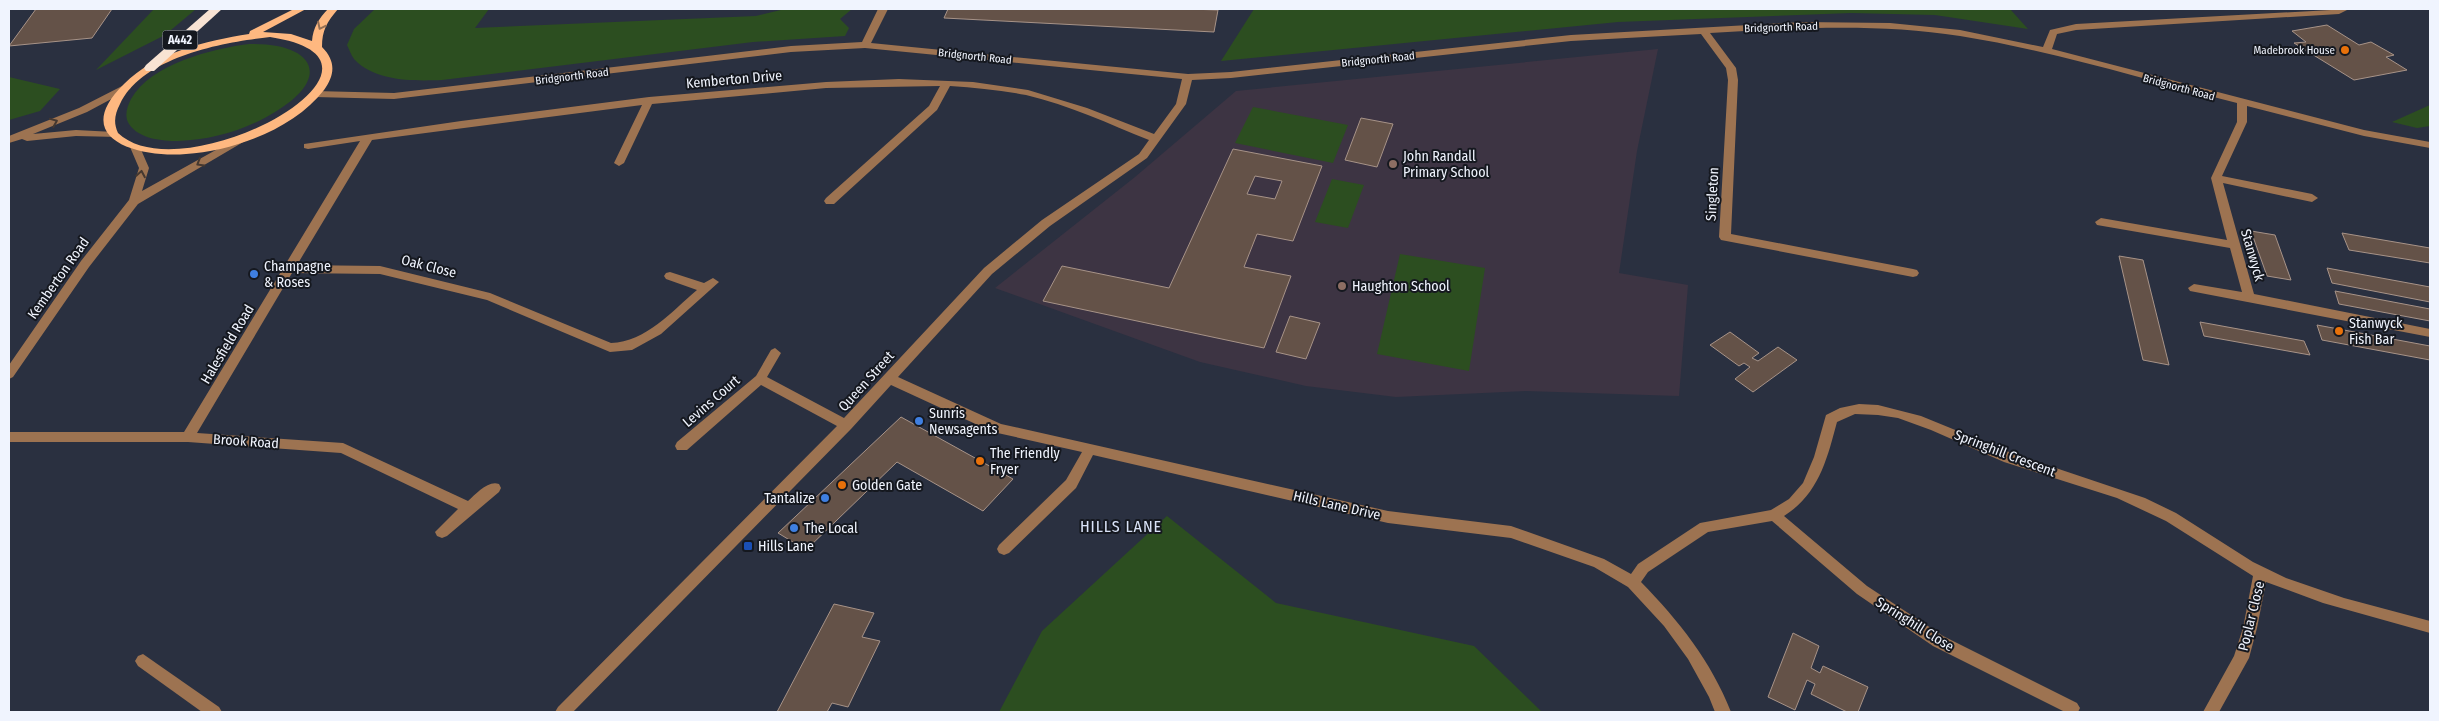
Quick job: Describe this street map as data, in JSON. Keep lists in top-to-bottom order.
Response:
{
  "streets": {
    "highway": ["A442"],
    "street": [
      "Bridgnorth Road",
      "Kemberton Drive",
      "Singleton",
      "Stanwyck",
      "Oak Close",
      "Kemberton Road",
      "Halesfield Road",
      "Queen Street",
      "Levins Court",
      "Brook Road",
      "Springhill Crescent",
      "Hills Lane Drive",
      "Poplar Close",
      "Springhill Close"
    ]
  },
  "crossings": [
    ["Bridgnorth Road", "Singleton"],
    ["Bridgnorth Road", "Queen Street"],
    ["Kemberton Drive", "Halesfield Road"],
    ["Kemberton Drive", "Queen Street"],
    ["Oak Close", "Halesfield Road"],
    ["Halesfield Road", "Brook Road"],
    ["Queen Street", "Levins Court"],
    ["Queen Street", "Hills Lane Drive"],
    ["Springhill Crescent", "Hills Lane Drive"],
    ["Springhill Crescent", "Poplar Close"],
    ["Springhill Crescent", "Springhill Close"]
  ],
  "districts": ["HILLS LANE"],
  "places": {
    "other": [
      "Madebrook House",
      "John Randall Primary School",
      "Champagne & Roses",
      "Haughton School",
      "Stanwyck Fish Bar",
      "Sunris Newsagents",
      "The Friendly Fryer",
      "Golden Gate",
      "Tantalize",
      "The Local"
    ],
    "transit": ["Hills Lane"]
  }
}
